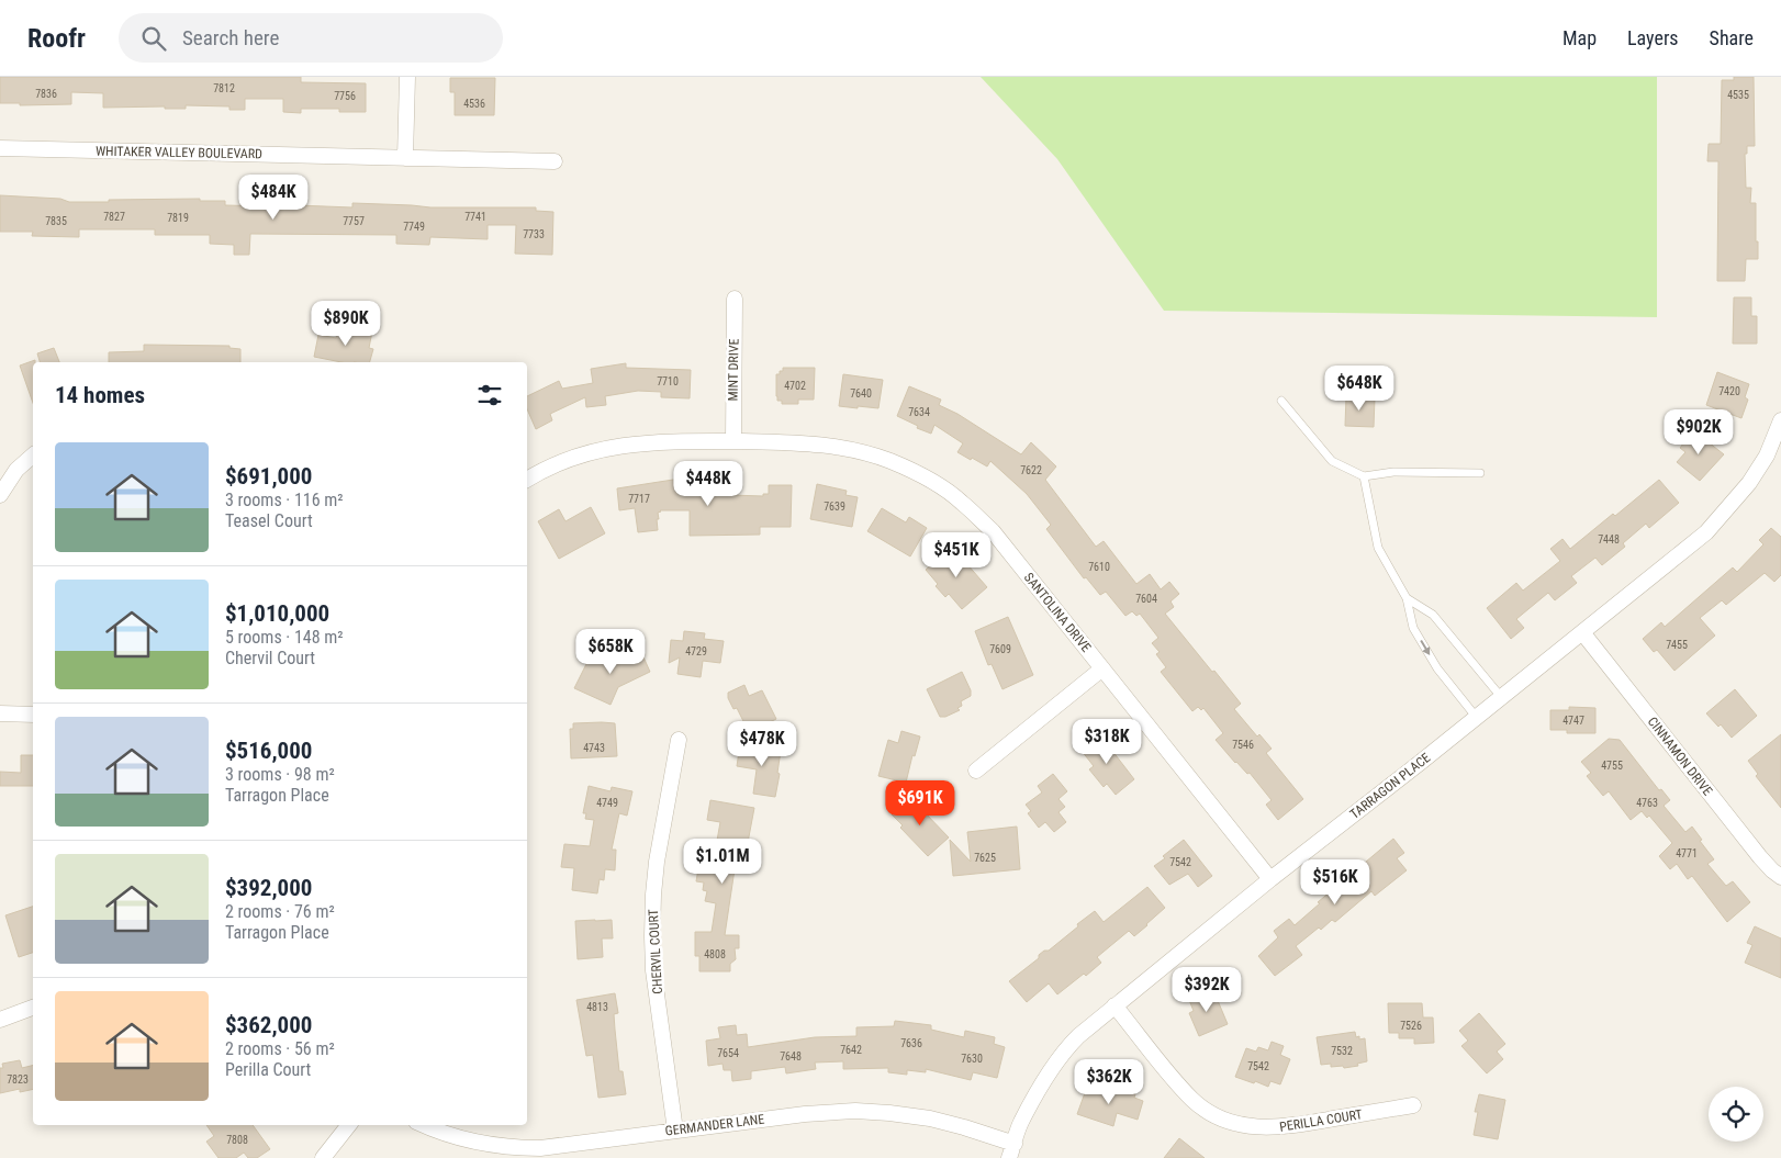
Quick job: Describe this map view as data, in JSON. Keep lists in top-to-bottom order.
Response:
{
  "streets": {
    "street": [
      "WHITAKER VALLEY BOULEVARD",
      "MINT DRIVE",
      "SANTOLINA DRIVE",
      "CINNAMON DRIVE",
      "TARRAGON PLACE",
      "CHERVIL COURT",
      "PERILLA COURT",
      "GERMANDER LANE"
    ]
  },
  "crossings": [
    ["MINT DRIVE", "SANTOLINA DRIVE"],
    ["SANTOLINA DRIVE", "TARRAGON PLACE"],
    ["CINNAMON DRIVE", "TARRAGON PLACE"],
    ["TARRAGON PLACE", "PERILLA COURT"],
    ["TARRAGON PLACE", "GERMANDER LANE"],
    ["CHERVIL COURT", "GERMANDER LANE"]
  ],
  "house_numbers": [
    "7812",
    "7836",
    "4535",
    "7756",
    "4536",
    "7827",
    "7741",
    "7819",
    "7835",
    "7757",
    "7749",
    "7733",
    "7710",
    "4702",
    "7420",
    "7640",
    "7634",
    "7622",
    "7717",
    "7639",
    "7448",
    "7610",
    "7604",
    "7455",
    "7609",
    "4729",
    "4747",
    "7546",
    "4743",
    "4755",
    "4749",
    "4763",
    "4771",
    "7625",
    "7542",
    "4808",
    "4813",
    "7526",
    "7636",
    "7642",
    "7532",
    "7654",
    "7648",
    "7630",
    "7542",
    "7823",
    "7808"
  ],
  "page": {
    "header": "Roofr",
    "search": "Search here",
    "nav": ["Map", "Layers", "Share"],
    "price": [
      "$484K",
      "$890K",
      "$648K",
      "$902K",
      "$448K",
      "$451K",
      "$658K",
      "$318K",
      "$478K",
      "$691K",
      "$1.01M",
      "$516K",
      "$392K",
      "$362K"
    ],
    "heading": "14 homes",
    "list": [
      {
        "name": "$691,000",
        "note": "3 rooms · 116 m² · Teasel Court"
      },
      {
        "name": "$1,010,000",
        "note": "5 rooms · 148 m² · Chervil Court"
      },
      {
        "name": "$516,000",
        "note": "3 rooms · 98 m² · Tarragon Place"
      },
      {
        "name": "$392,000",
        "note": "2 rooms · 76 m² · Tarragon Place"
      },
      {
        "name": "$362,000",
        "note": "2 rooms · 56 m² · Perilla Court"
      }
    ]
  }
}
